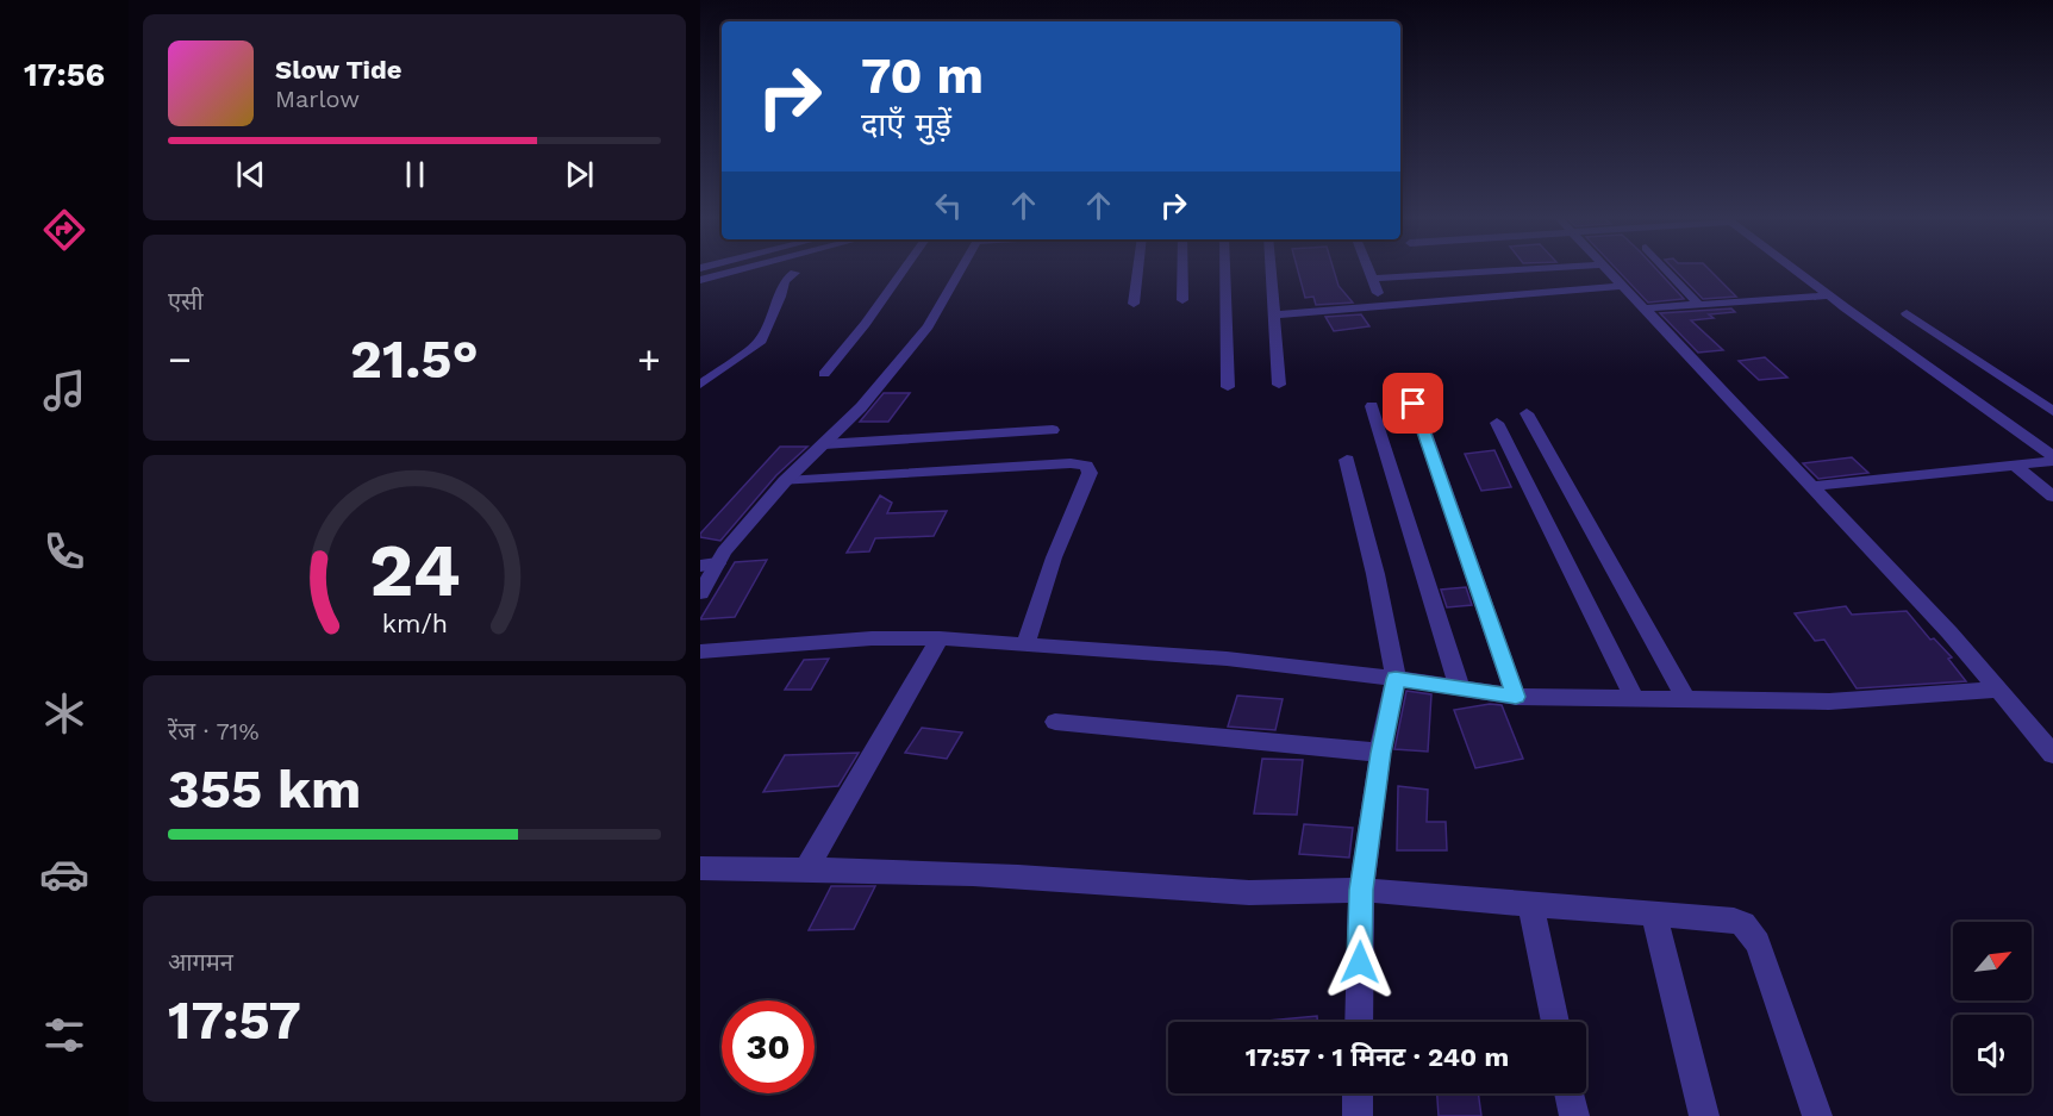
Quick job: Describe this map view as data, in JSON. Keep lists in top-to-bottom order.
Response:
{
  "north": "top right",
  "page": {
    "tabs": "17:56",
    "turn": ["70 m", "दाएँ मुड़ें"],
    "song": ["Slow Tide", "Marlow"],
    "tile": [
      "एसी",
      ["रेंज · 71%", "355 km"],
      ["आगमन", "17:57"]
    ],
    "heat": ["−", "21.5°", "+"],
    "limit": "30",
    "trip": "17:57 · 1 मिनट · 240 m",
    "gauge": ["24", "km/h"]
  }
}
